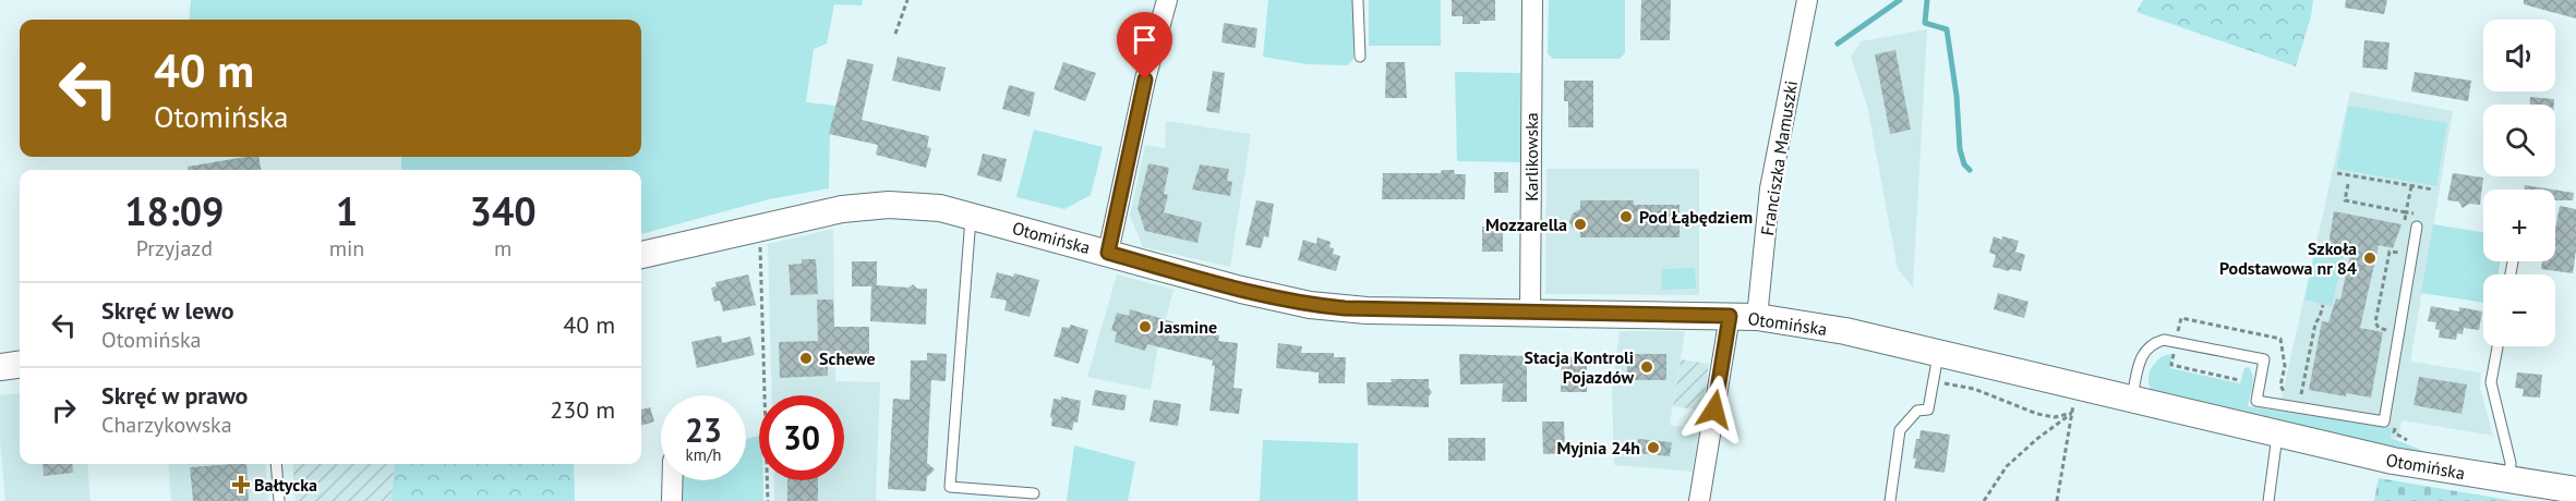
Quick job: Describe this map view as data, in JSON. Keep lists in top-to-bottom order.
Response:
{
  "streets": {
    "street": ["Karlikowska", "Franciszka Mamuszki", "Otomińska"]
  },
  "crossings": [
    ["Karlikowska", "Otomińska"],
    ["Franciszka Mamuszki", "Otomińska"]
  ],
  "places": {
    "other": [
      "Pod Łąbędziem",
      "Mozzarella",
      "Szkoła Podstawowa nr 84",
      "Jasmine",
      "Schewe",
      "Stacja Kontroli Pojazdów",
      "Myjnia 24h"
    ],
    "health": ["Bałtycka"]
  },
  "page": {
    "map_buttons": ["+", "−"],
    "turn": ["40 m", "Otomińska"],
    "eta": [
      "18:09",
      "Przyjazd",
      "1",
      "min",
      "340",
      "m"
    ],
    "list": [
      {
        "name": "Skręć w lewo",
        "note": "Otomińska",
        "value": "40 m"
      },
      {
        "name": "Skręć w prawo",
        "note": "Charzykowska",
        "value": "230 m"
      }
    ],
    "speed": "23 km/h",
    "limit": "30"
  }
}
